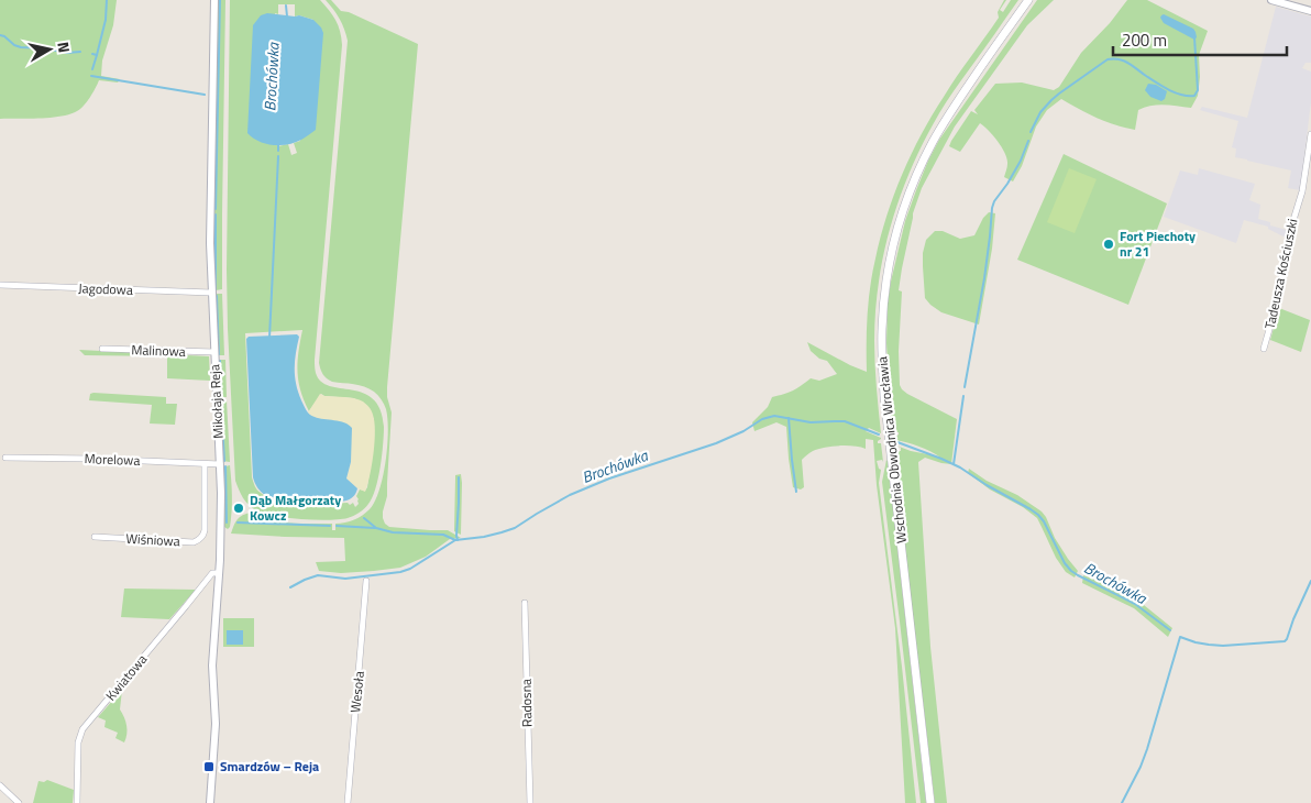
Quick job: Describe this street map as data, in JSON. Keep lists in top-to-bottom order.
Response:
{
  "streets": {
    "main road": ["Wschodnia Obwodnica Wrocławia"],
    "street": [
      "Tadeusza Kościuszki",
      "Jagodowa",
      "Malinowa",
      "Mikołaja Reja",
      "Morelowa",
      "Wiśniowa",
      "Kwiatowa",
      "Wesoła",
      "Radosna"
    ]
  },
  "crossings": [
    ["Jagodowa", "Mikołaja Reja"],
    ["Malinowa", "Mikołaja Reja"],
    ["Mikołaja Reja", "Morelowa"],
    ["Mikołaja Reja", "Kwiatowa"],
    ["Morelowa", "Wiśniowa"]
  ],
  "water": ["Brochówka"],
  "places": {
    "other": ["Fort Piechoty nr 21", "Dąb Małgorzaty Kowcz"],
    "transit": ["Smardzów – Reja"]
  },
  "scale_bar": "200 m",
  "north": "right"
}
